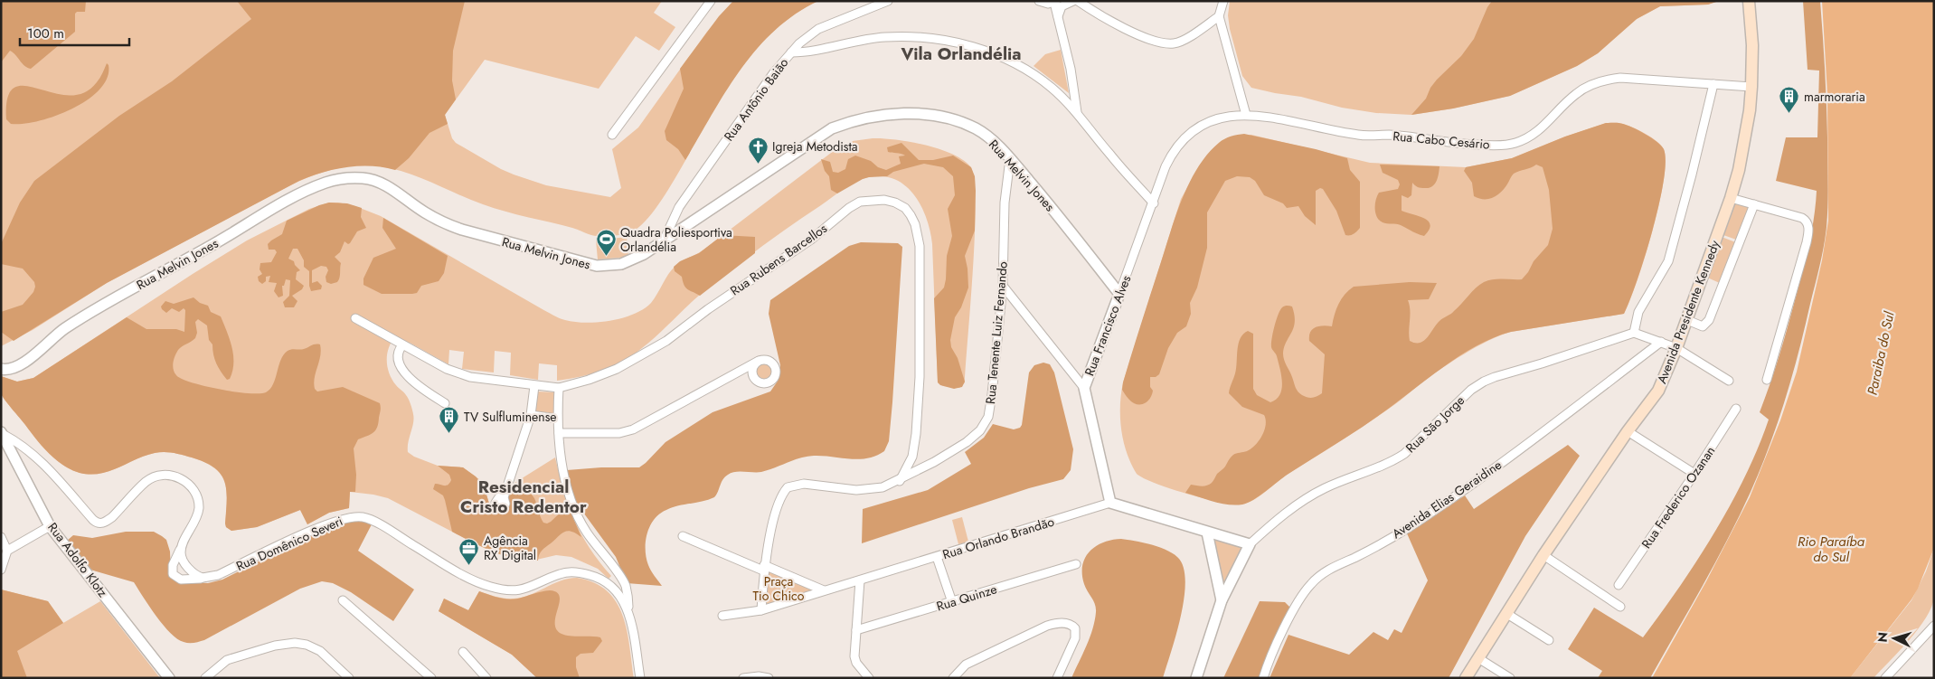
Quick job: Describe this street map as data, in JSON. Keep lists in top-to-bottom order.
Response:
{
  "streets": {
    "main road": ["Avenida Presidente Kennedy"],
    "street": [
      "Rua Antônio Baião",
      "Rua Cabo Cesário",
      "Rua Melvin Jones",
      "Rua Rubens Barcellos",
      "Rua Francisco Alves",
      "Rua Tenente Luiz Fernando",
      "Rua São Jorge",
      "Rua Frederico Ozanan",
      "Avenida Elias Geraidine",
      "Rua Orlando Brandão",
      "Rua Domênico Severi",
      "Rua Adolfo Klotz",
      "Rua Quinze"
    ]
  },
  "crossings": [
    ["Rua Antônio Baião", "Rua Melvin Jones"],
    ["Rua Cabo Cesário", "Avenida Presidente Kennedy"],
    ["Rua Cabo Cesário", "Rua Francisco Alves"],
    ["Rua Melvin Jones", "Rua Francisco Alves"],
    ["Rua Melvin Jones", "Rua Tenente Luiz Fernando"],
    ["Rua Rubens Barcellos", "Rua Tenente Luiz Fernando"],
    ["Rua Francisco Alves", "Rua Orlando Brandão"],
    ["Rua Domênico Severi", "Rua Adolfo Klotz"]
  ],
  "districts": ["Vila Orlandélia", "Residencial Cristo Redentor"],
  "water": ["Paraiba do Sul", "Rio Paraíba do Sul"],
  "parks": ["Praça Tio Chico"],
  "places": {
    "building": ["marmoraria", "TV Sulfluminense"],
    "church": ["Igreja Metodista"],
    "sports": ["Quadra Poliesportiva Orlandélia"],
    "office": ["Agência RX Digital"]
  },
  "scale_bar": "100 m",
  "north": "left"
}
